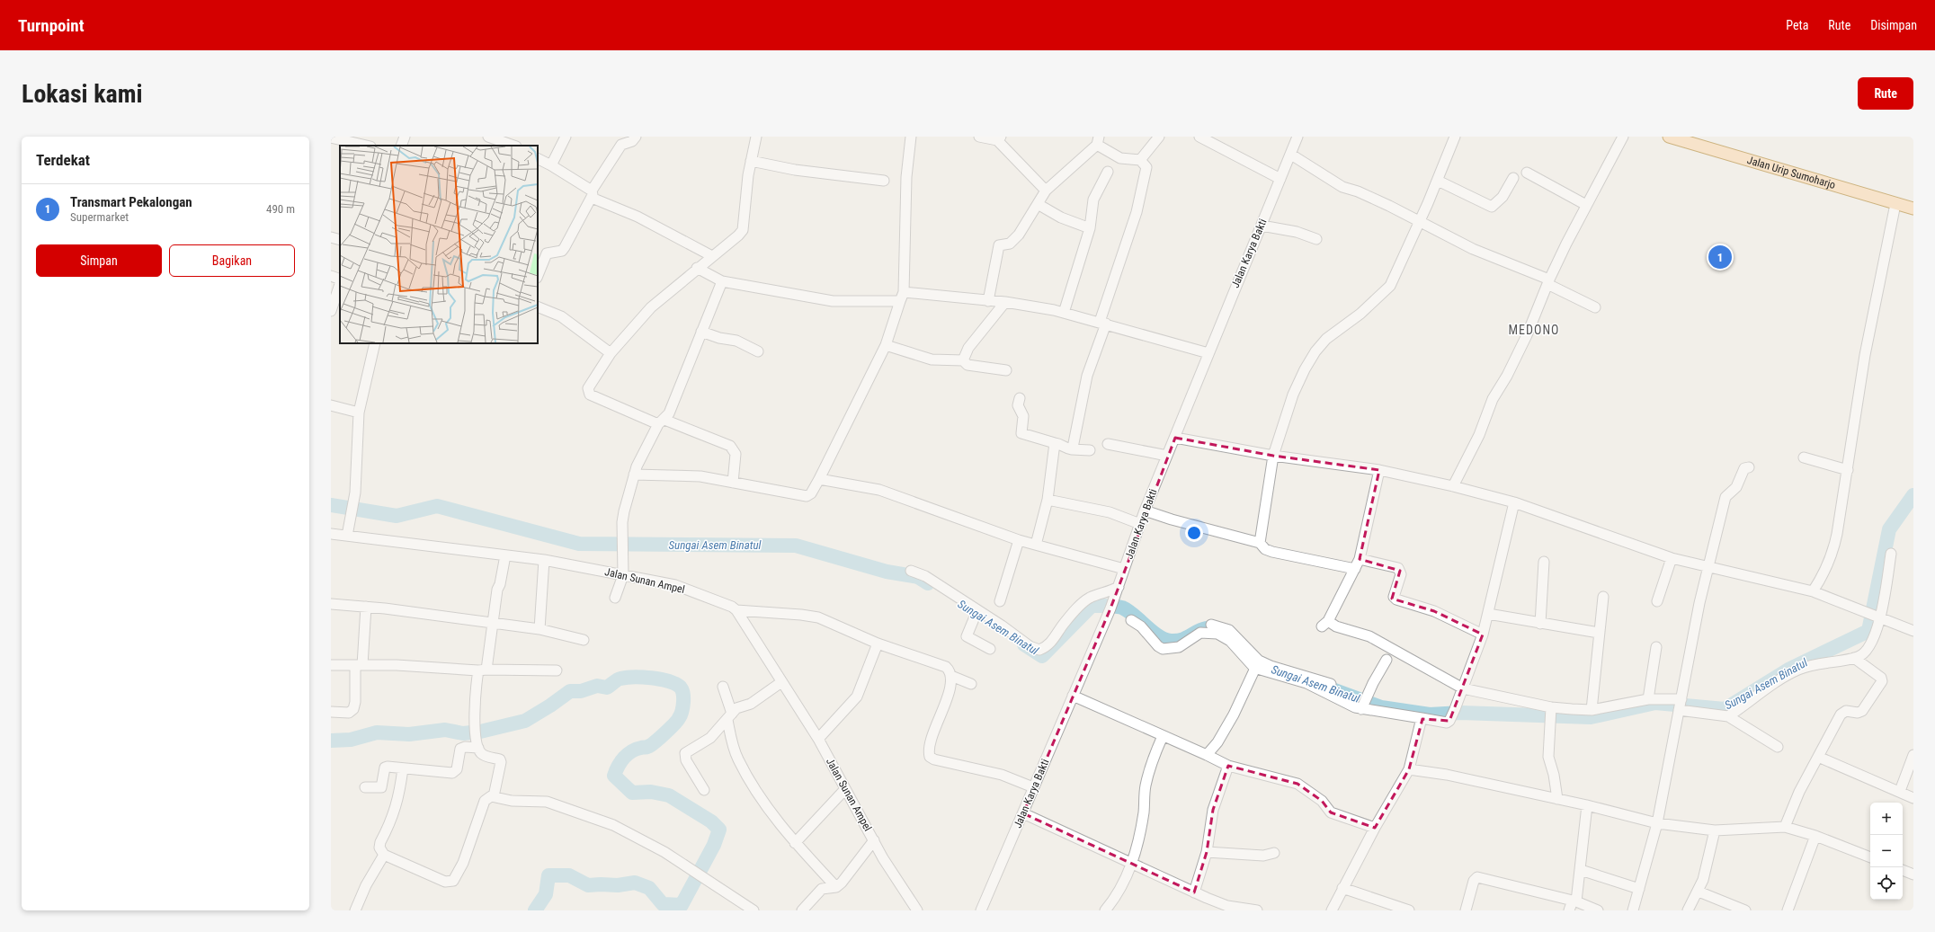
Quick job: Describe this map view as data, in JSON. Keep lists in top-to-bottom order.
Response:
{
  "streets": {
    "main road": ["Jalan Urip Sumoharjo"],
    "street": ["Jalan Karya Bakti", "Jalan Sunan Ampel"]
  },
  "districts": ["MEDONO"],
  "water": ["Sungai Asem Binatul"],
  "page": {
    "header": "Turnpoint",
    "nav": ["Peta", "Rute", "Disimpan"],
    "buttons": [
      "Rute",
      ["Simpan", "Bagikan"]
    ],
    "title": "Lokasi kami",
    "heading": "Terdekat",
    "list": [
      {
        "mark": "1",
        "name": "Transmart Pekalongan",
        "note": "Supermarket",
        "value": "490 m"
      }
    ],
    "pins": "1",
    "map_buttons": ["+", "−"]
  }
}
